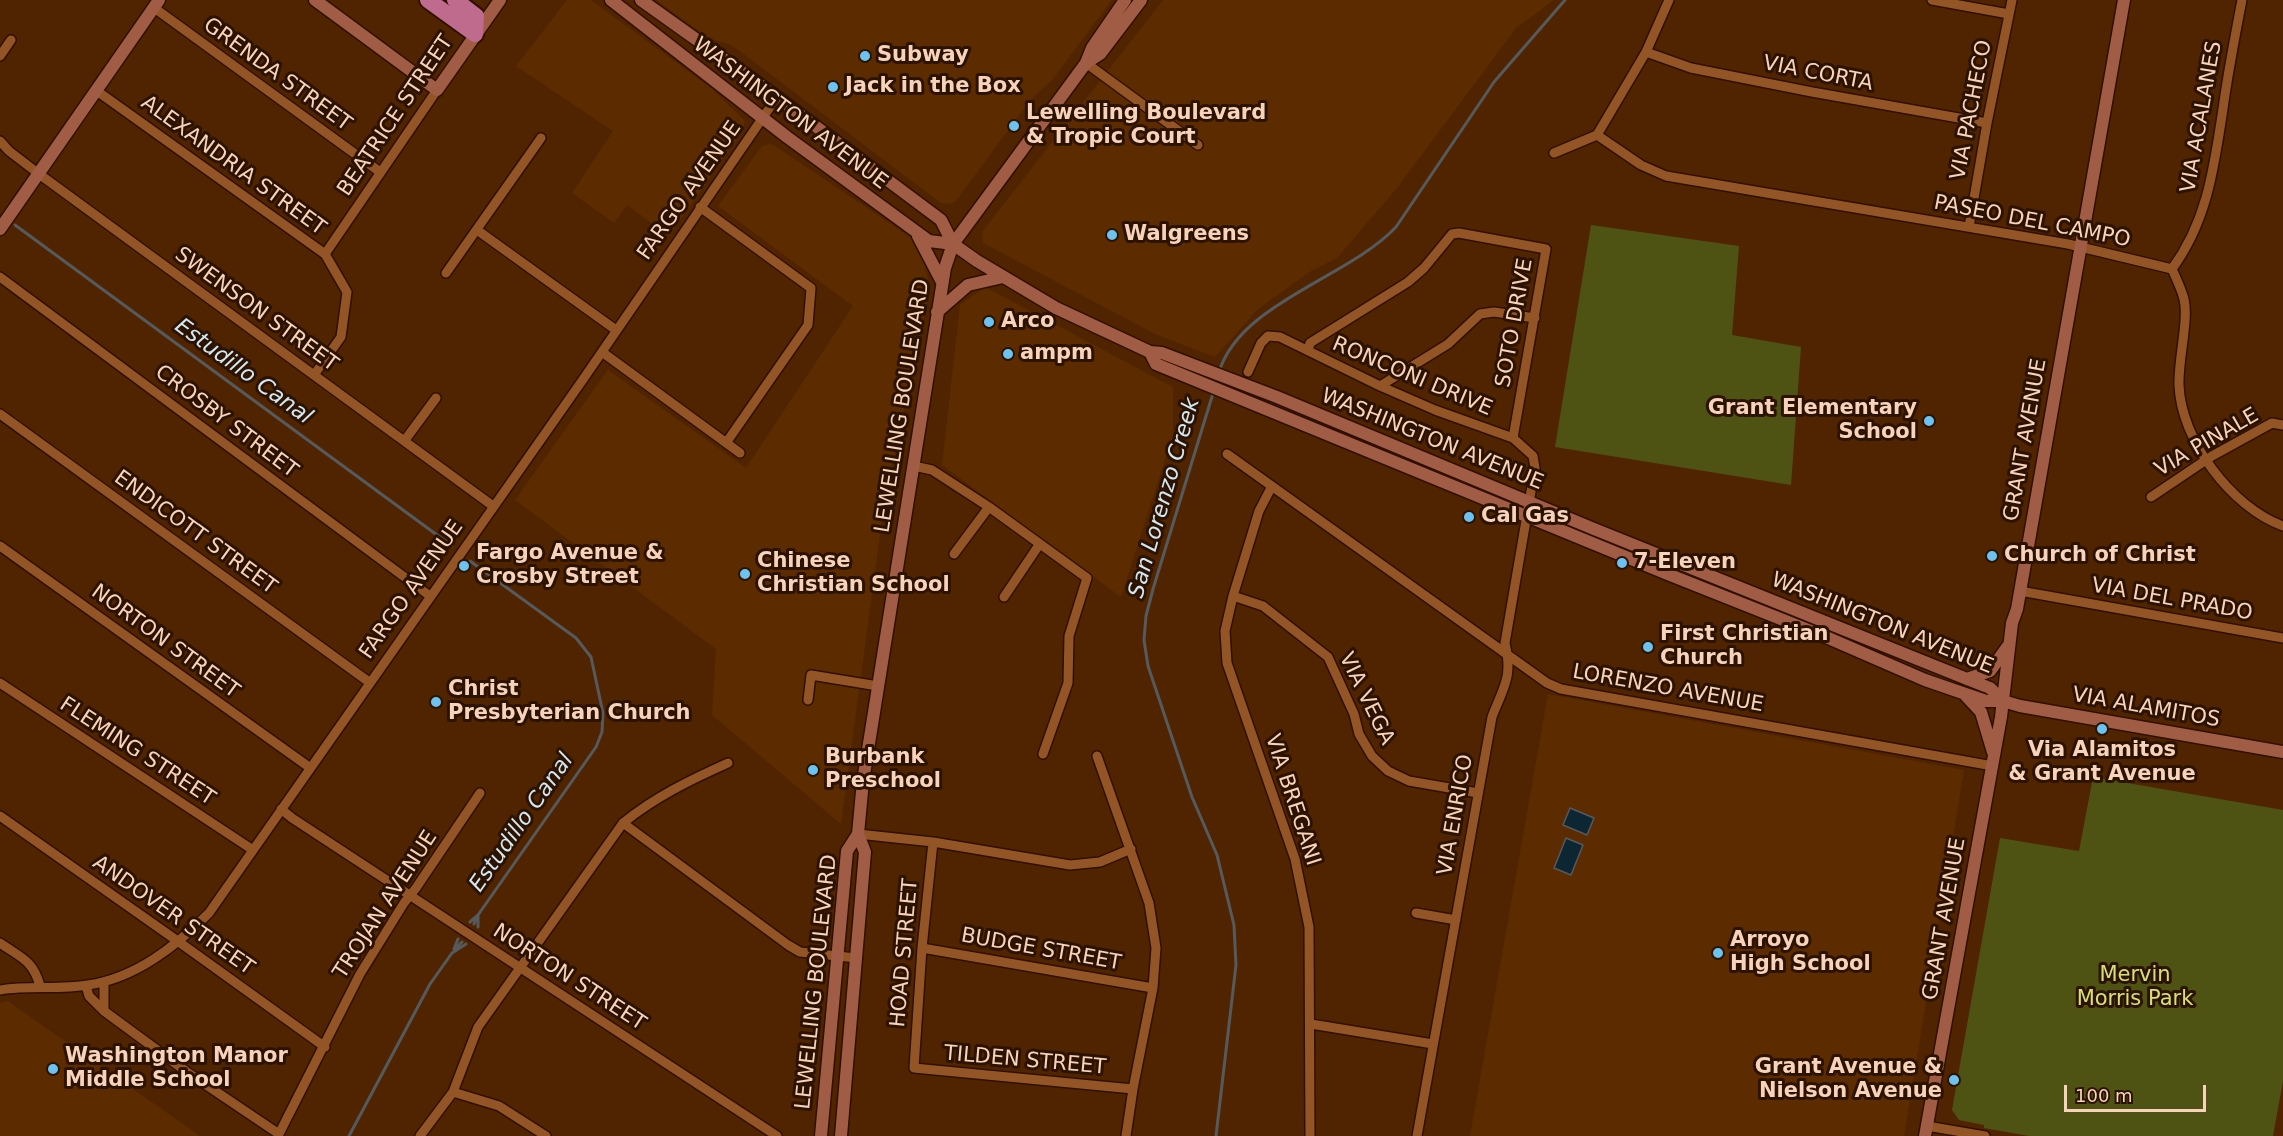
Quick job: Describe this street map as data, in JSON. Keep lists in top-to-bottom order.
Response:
{
  "streets": {
    "main road": [
      "WASHINGTON AVENUE",
      "BEATRICE STREET",
      "LEWELLING BOULEVARD",
      "GRANT AVENUE",
      "VIA ALAMITOS"
    ],
    "street": [
      "VIA CORTA",
      "GRENDA STREET",
      "VIA PACHECO",
      "VIA ACALANES",
      "ALEXANDRIA STREET",
      "FARGO AVENUE",
      "PASEO DEL CAMPO",
      "SWENSON STREET",
      "SOTO DRIVE",
      "RONCONI DRIVE",
      "CROSBY STREET",
      "VIA PINALE",
      "ENDICOTT STREET",
      "VIA DEL PRADO",
      "NORTON STREET",
      "LORENZO AVENUE",
      "VIA VEGA",
      "FLEMING STREET",
      "VIA BREGANI",
      "VIA ENRICO",
      "TROJAN AVENUE",
      "ANDOVER STREET",
      "BUDGE STREET",
      "HOAD STREET",
      "TILDEN STREET"
    ]
  },
  "crossings": [
    ["VIA CORTA", "VIA PACHECO"],
    ["GRENDA STREET", "BEATRICE STREET"],
    ["VIA PACHECO", "PASEO DEL CAMPO"],
    ["WASHINGTON AVENUE", "FARGO AVENUE"],
    ["WASHINGTON AVENUE", "RONCONI DRIVE"],
    ["WASHINGTON AVENUE", "LEWELLING BOULEVARD"],
    ["WASHINGTON AVENUE", "GRANT AVENUE"],
    ["WASHINGTON AVENUE", "VIA ALAMITOS"],
    ["WASHINGTON AVENUE", "VIA ENRICO"],
    ["BEATRICE STREET", "ALEXANDRIA STREET"],
    ["VIA ACALANES", "PASEO DEL CAMPO"],
    ["ALEXANDRIA STREET", "SWENSON STREET"],
    ["FARGO AVENUE", "SWENSON STREET"],
    ["FARGO AVENUE", "CROSBY STREET"],
    ["FARGO AVENUE", "ENDICOTT STREET"],
    ["FARGO AVENUE", "NORTON STREET"],
    ["FARGO AVENUE", "FLEMING STREET"],
    ["FARGO AVENUE", "ANDOVER STREET"],
    ["PASEO DEL CAMPO", "GRANT AVENUE"],
    ["SOTO DRIVE", "RONCONI DRIVE"],
    ["RONCONI DRIVE", "VIA ENRICO"],
    ["GRANT AVENUE", "VIA DEL PRADO"],
    ["GRANT AVENUE", "LORENZO AVENUE"],
    ["GRANT AVENUE", "VIA ALAMITOS"],
    ["NORTON STREET", "TROJAN AVENUE"],
    ["LORENZO AVENUE", "VIA BREGANI"],
    ["LORENZO AVENUE", "VIA ENRICO"],
    ["VIA VEGA", "VIA BREGANI"],
    ["VIA VEGA", "VIA ENRICO"],
    ["TROJAN AVENUE", "ANDOVER STREET"],
    ["BUDGE STREET", "HOAD STREET"],
    ["HOAD STREET", "TILDEN STREET"]
  ],
  "water": ["Estudillo Canal", "San Lorenzo Creek"],
  "parks": ["Mervin Morris Park"],
  "places": [
    "Subway",
    "Jack in the Box",
    "Lewelling Boulevard & Tropic Court",
    "Walgreens",
    "Arco",
    "ampm",
    "Grant Elementary School",
    "Cal Gas",
    "Church of Christ",
    "7-Eleven",
    "Fargo Avenue & Crosby Street",
    "Chinese Christian School",
    "First Christian Church",
    "Christ Presbyterian Church",
    "Via Alamitos & Grant Avenue",
    "Burbank Preschool",
    "Arroyo High School",
    "Washington Manor Middle School",
    "Grant Avenue & Nielson Avenue"
  ],
  "scale_bar": "100 m"
}
